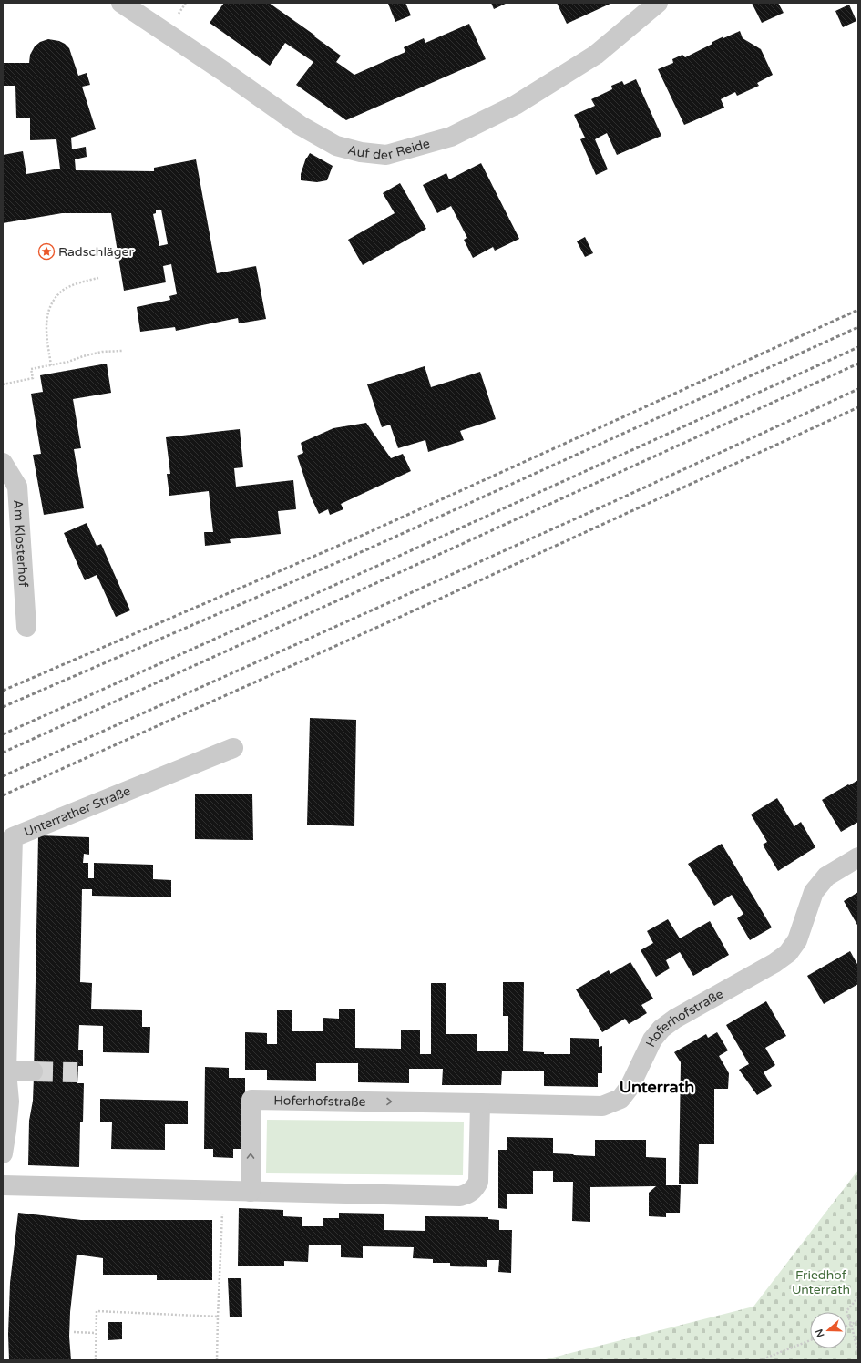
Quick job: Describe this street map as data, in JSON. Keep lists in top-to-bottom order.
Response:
{
  "streets": {
    "street": [
      "Auf der Reide",
      "Am Klosterhof",
      "Unterrather Straße",
      "Hoferhofstraße"
    ]
  },
  "districts": ["Unterrath"],
  "parks": ["Friedhof Unterrath"],
  "places": {
    "place": ["Radschläger"]
  },
  "north": "left"
}
